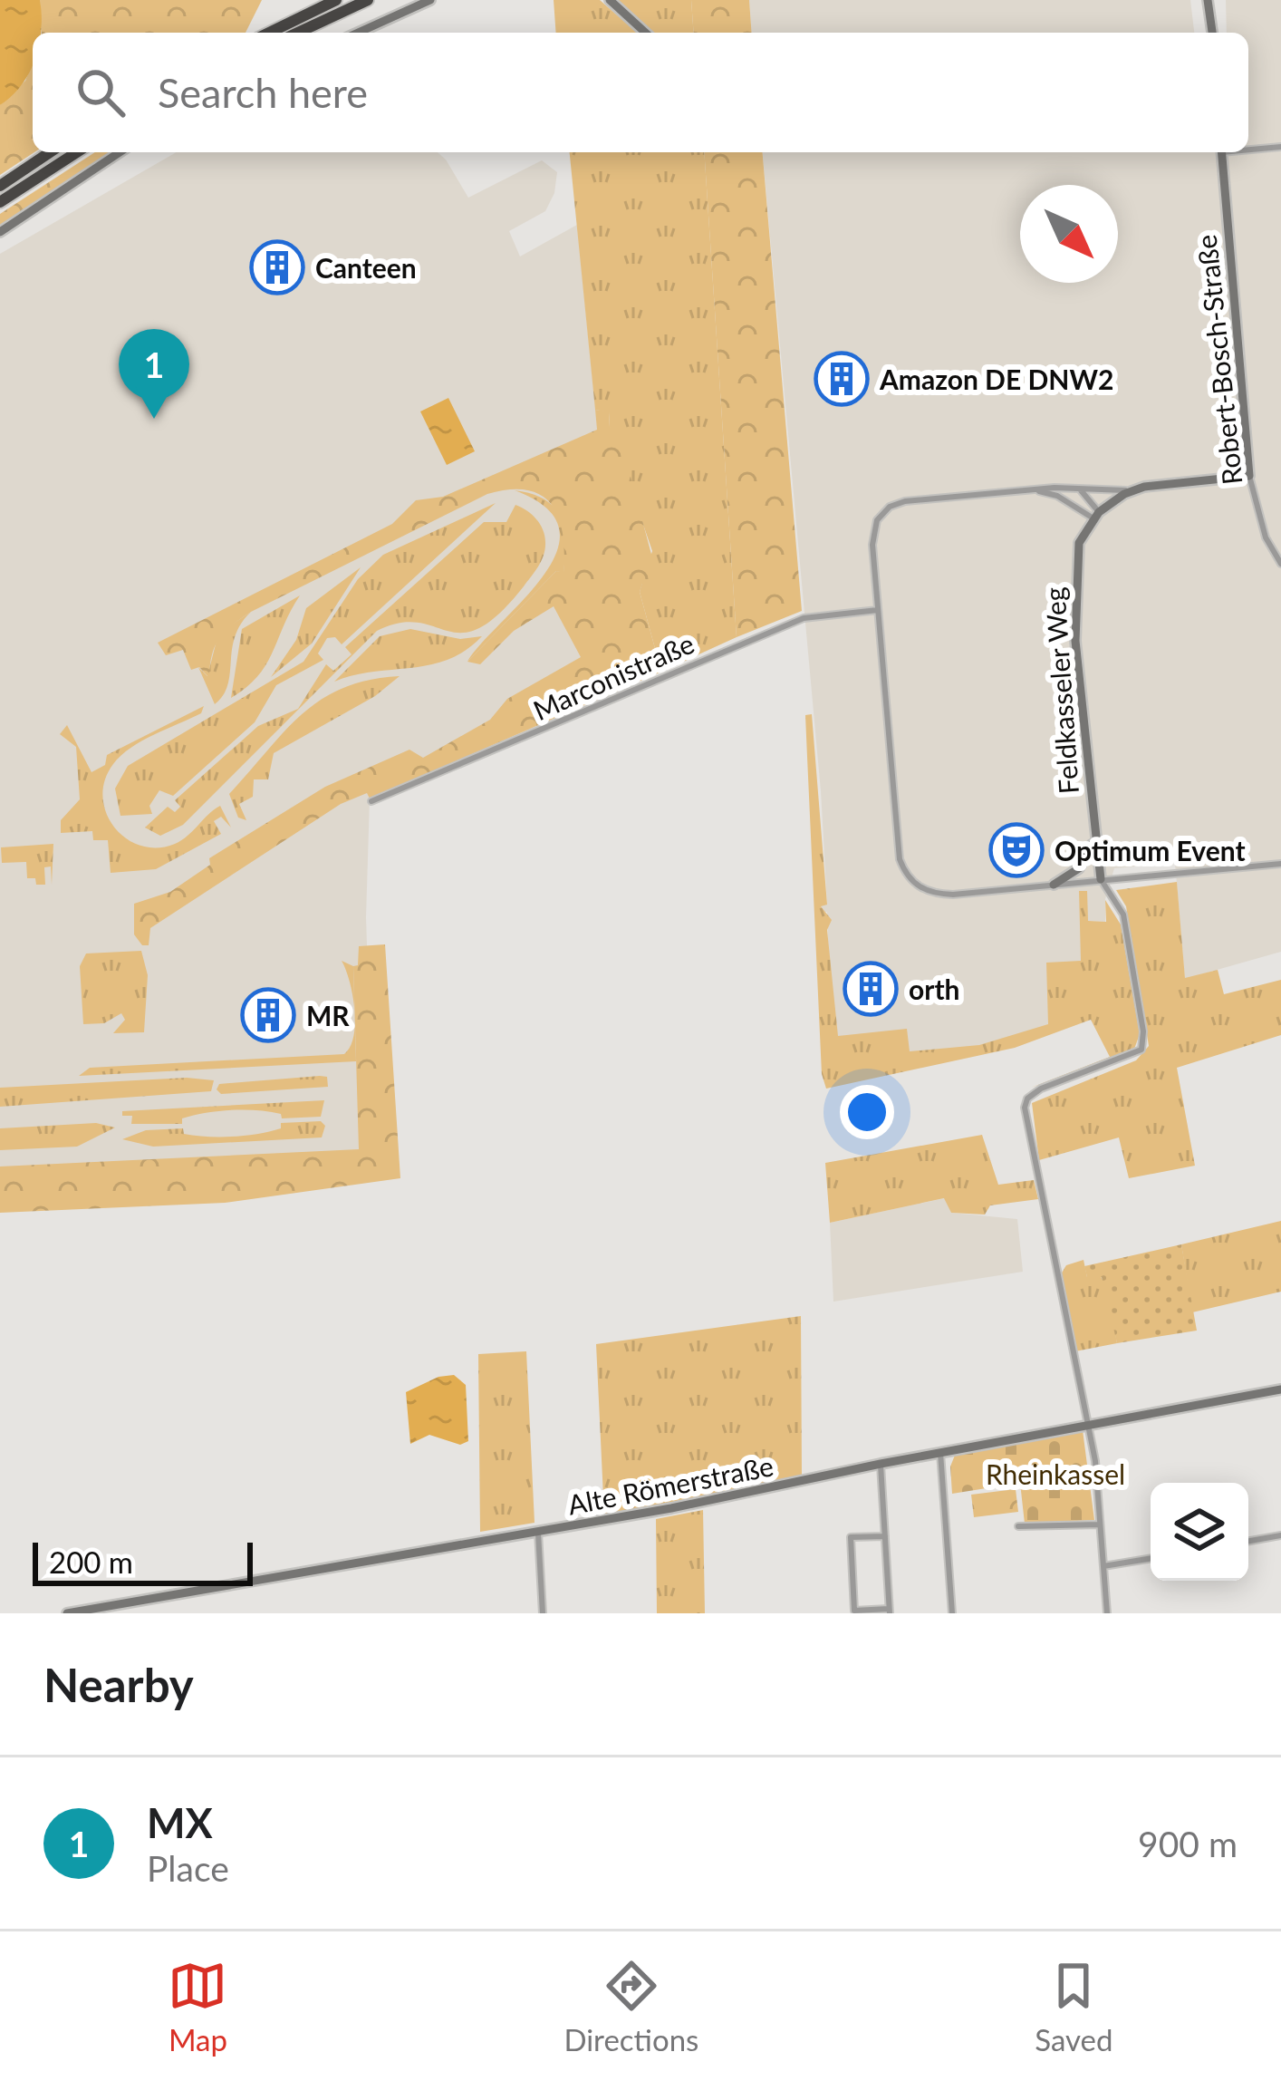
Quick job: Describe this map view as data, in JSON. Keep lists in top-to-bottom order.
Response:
{
  "streets": {
    "street": [
      "Robert-Bosch-Straße",
      "Marconistraße",
      "Feldkasseler Weg",
      "Alte Römerstraße"
    ]
  },
  "crossings": [
    ["Feldkasseler Weg", "Alte Römerstraße"]
  ],
  "parks": ["Rheinkassel"],
  "places": {
    "building": [
      "Canteen",
      "Amazon DE DNW2",
      "orth",
      "MR"
    ],
    "theatre": ["Optimum Event"]
  },
  "scale_bar": "200 m",
  "north": "bottom right",
  "page": {
    "search": "Search here",
    "pins": "1",
    "scale": "200 m",
    "heading": "Nearby",
    "list": [
      {
        "mark": "1",
        "name": "MX",
        "note": "Place",
        "value": "900 m"
      }
    ],
    "nav": ["Map", "Directions", "Saved"]
  }
}
